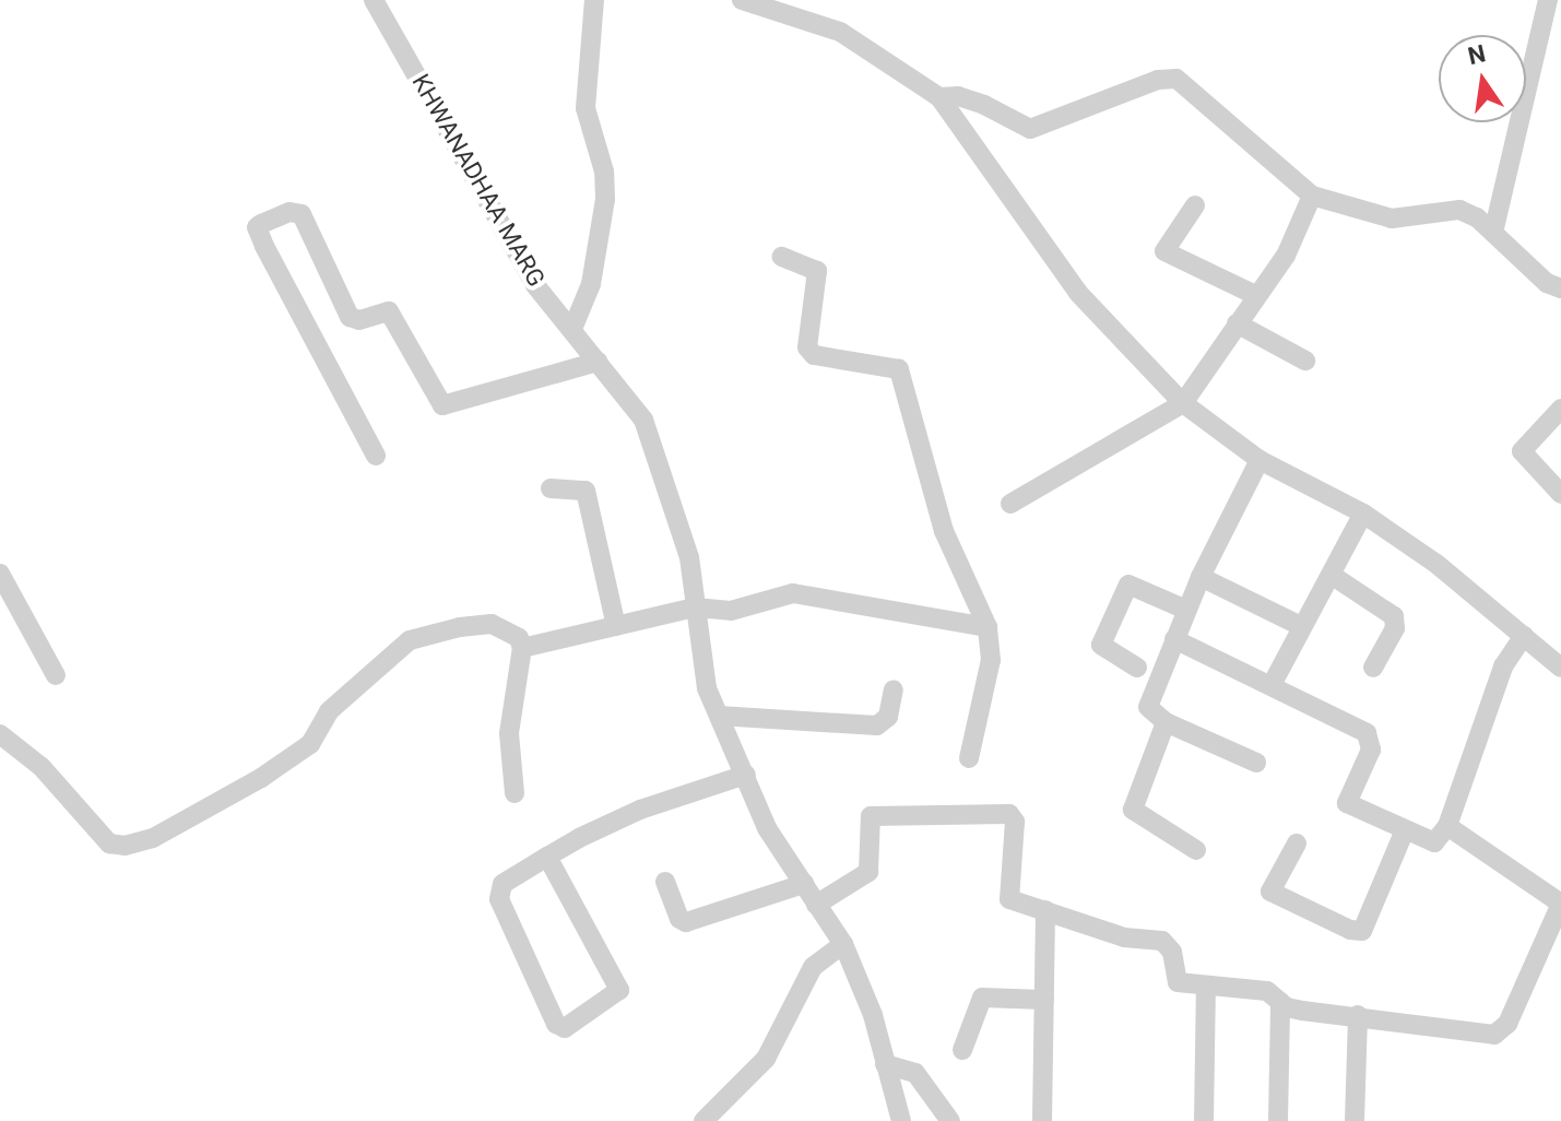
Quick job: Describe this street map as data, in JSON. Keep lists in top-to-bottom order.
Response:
{
  "streets": {
    "street": ["KHWANADHAA MARG"]
  },
  "north": "top"
}
